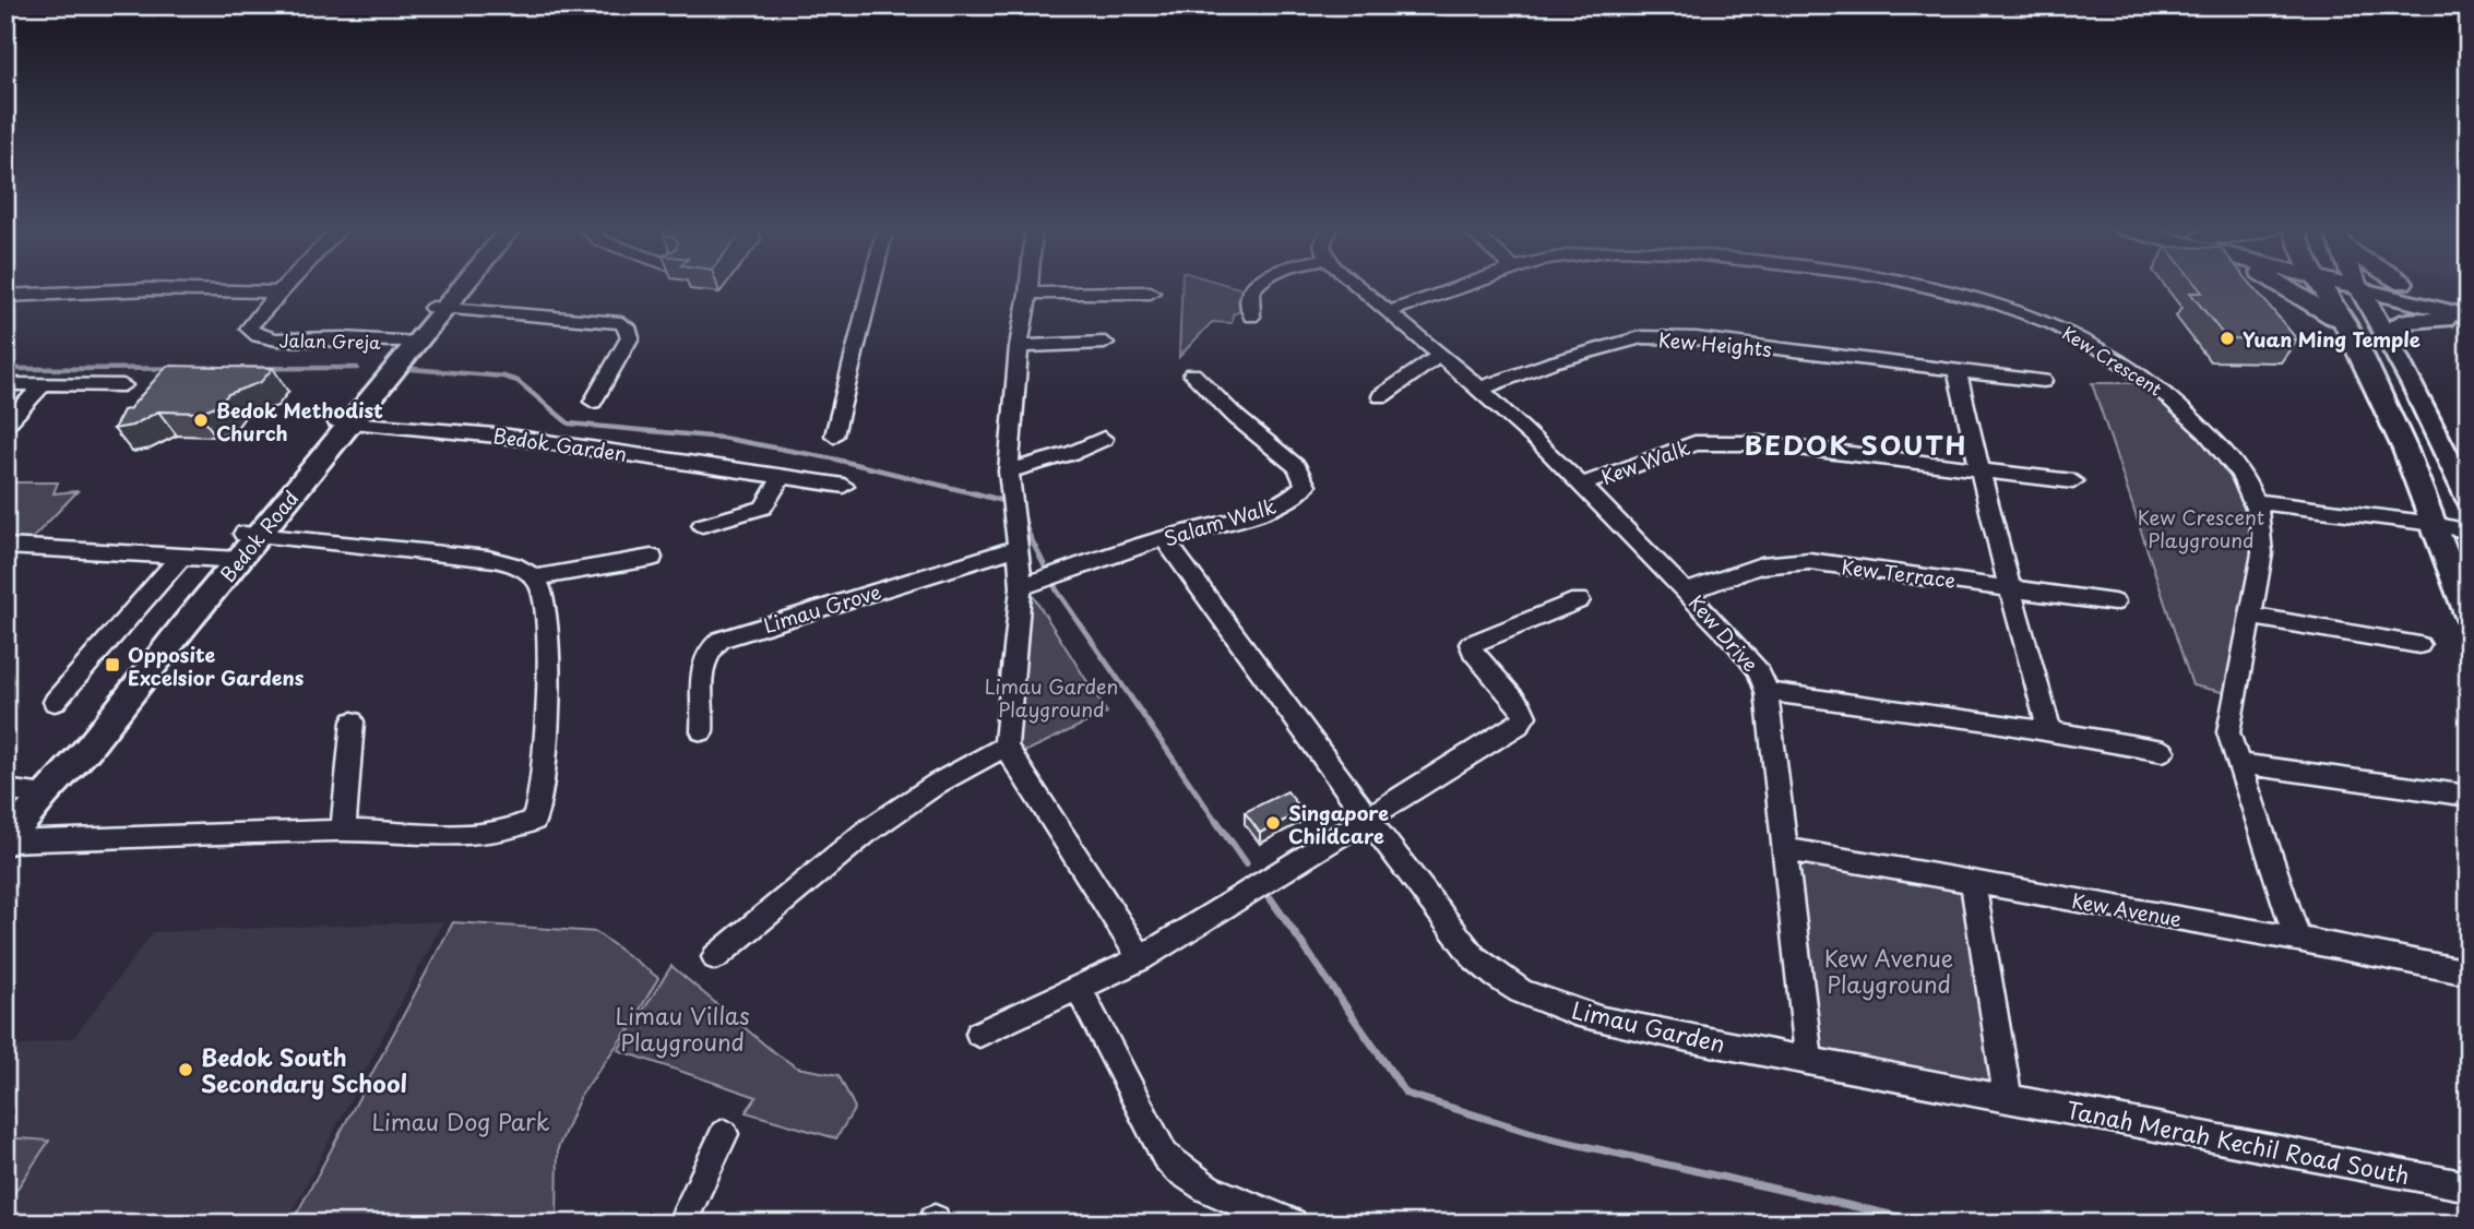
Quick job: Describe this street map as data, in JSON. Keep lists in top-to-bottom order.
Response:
{
  "streets": {
    "main road": ["Bedok Road"],
    "street": [
      "Jalan Greja",
      "Kew Heights",
      "Kew Crescent",
      "Bedok Garden",
      "Kew Walk",
      "Salam Walk",
      "Kew Terrace",
      "Limau Grove",
      "Kew Drive",
      "Kew Avenue",
      "Limau Garden",
      "Tanah Merah Kechil Road South"
    ]
  },
  "crossings": [
    ["Jalan Greja", "Bedok Road"],
    ["Kew Heights", "Kew Drive"],
    ["Kew Crescent", "Kew Drive"],
    ["Kew Crescent", "Kew Avenue"],
    ["Bedok Garden", "Bedok Road"],
    ["Kew Walk", "Kew Drive"],
    ["Salam Walk", "Limau Garden"],
    ["Kew Terrace", "Kew Drive"],
    ["Kew Drive", "Kew Avenue"],
    ["Kew Drive", "Limau Garden"],
    ["Limau Garden", "Tanah Merah Kechil Road South"]
  ],
  "districts": ["BEDOK SOUTH"],
  "parks": [
    "Kew Crescent Playground",
    "Limau Garden Playground",
    "Kew Avenue Playground",
    "Limau Villas Playground",
    "Limau Dog Park"
  ],
  "places": {
    "other": [
      "Yuan Ming Temple",
      "Bedok Methodist Church",
      "Singapore Childcare",
      "Bedok South Secondary School"
    ],
    "transit": ["Opposite Excelsior Gardens"]
  }
}
